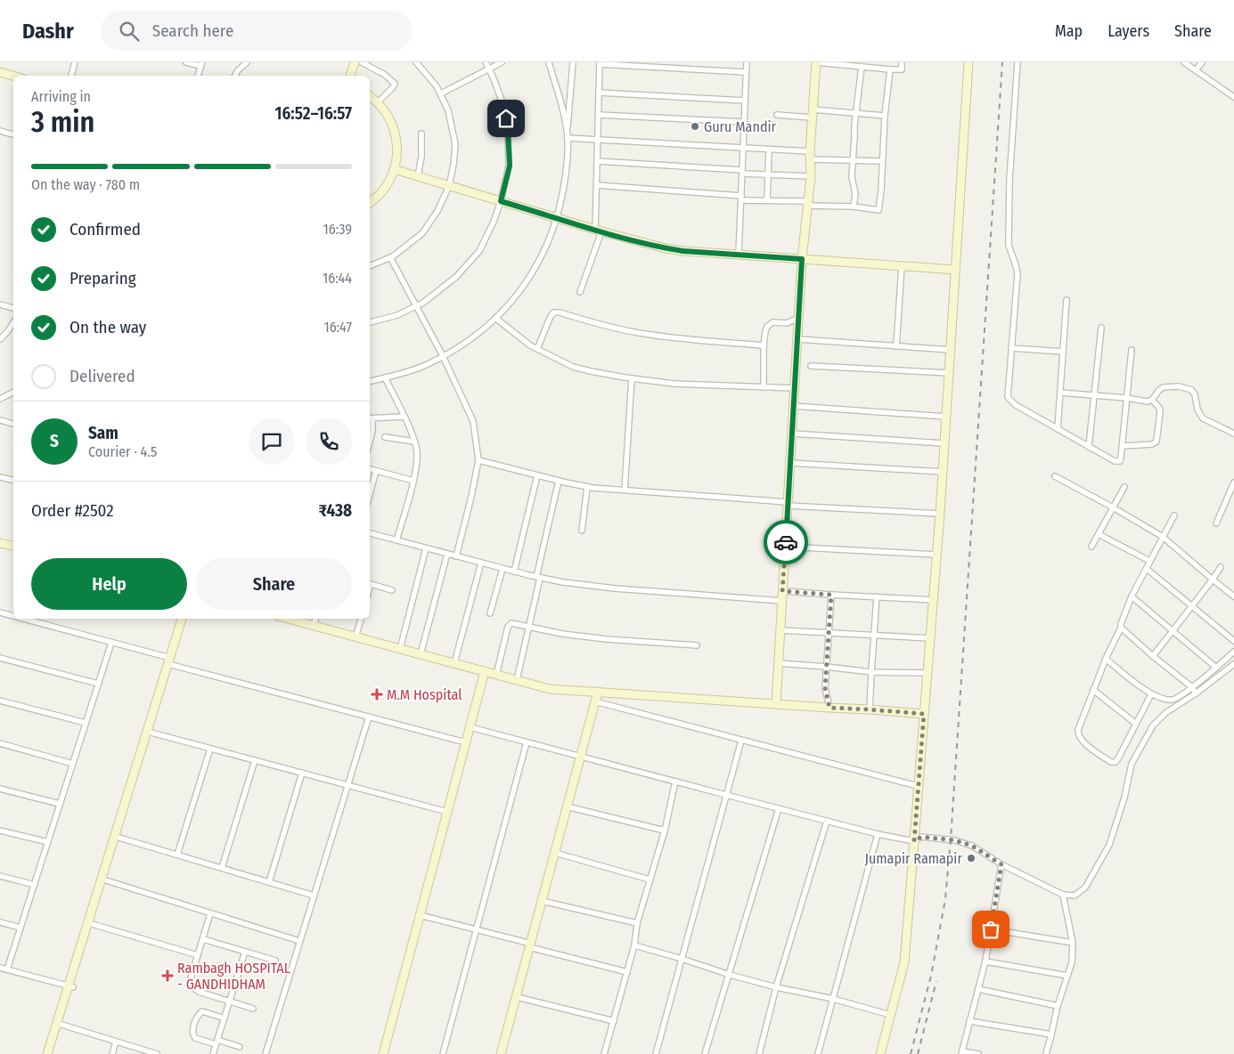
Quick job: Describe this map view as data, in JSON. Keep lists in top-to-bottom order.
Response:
{
  "places": {
    "other": ["Guru Mandir", "Jumapir Ramapir"],
    "health": ["M.M Hospital", "Rambagh HOSPITAL - GANDHIDHAM"]
  },
  "page": {
    "header": "Dashr",
    "search": "Search here",
    "nav": ["Map", "Layers", "Share"],
    "heading": ["3 min", "Arriving in", "16:52–16:57"],
    "panel": [
      "Sam",
      "Courier · 4.5",
      "Order #2502",
      "₹438"
    ],
    "bar": "On the way · 780 m",
    "list": [
      ["Confirmed", "16:39"],
      ["Preparing", "16:44"],
      ["On the way", "16:47"],
      "Delivered"
    ],
    "round": "S",
    "buttons": ["Help", "Share"]
  }
}
